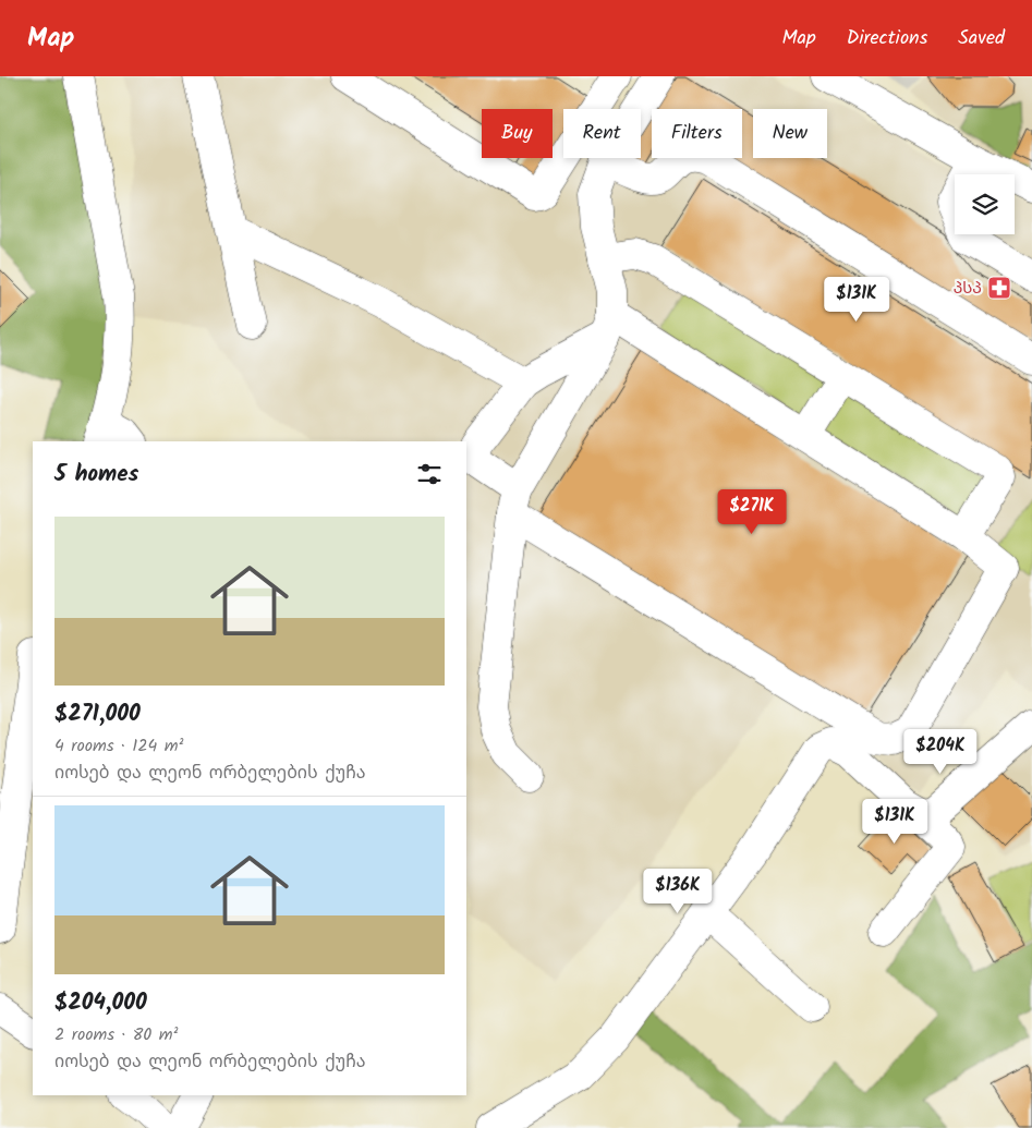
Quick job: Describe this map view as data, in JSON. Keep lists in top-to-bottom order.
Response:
{
  "places": {
    "pharmacy": ["პსპ"]
  },
  "page": {
    "header": "Map",
    "nav": ["Map", "Directions", "Saved"],
    "chip": [
      "Buy",
      "Rent",
      "Filters",
      "New"
    ],
    "price": [
      "$131K",
      "$271K",
      "$204K",
      "$131K",
      "$136K"
    ],
    "heading": "5 homes",
    "list": [
      {
        "name": "$271,000",
        "note": "4 rooms · 124 m² · იოსებ და ლეონ ორბელების ქუჩა"
      },
      {
        "name": "$204,000",
        "note": "2 rooms · 80 m² · იოსებ და ლეონ ორბელების ქუჩა"
      }
    ]
  }
}
